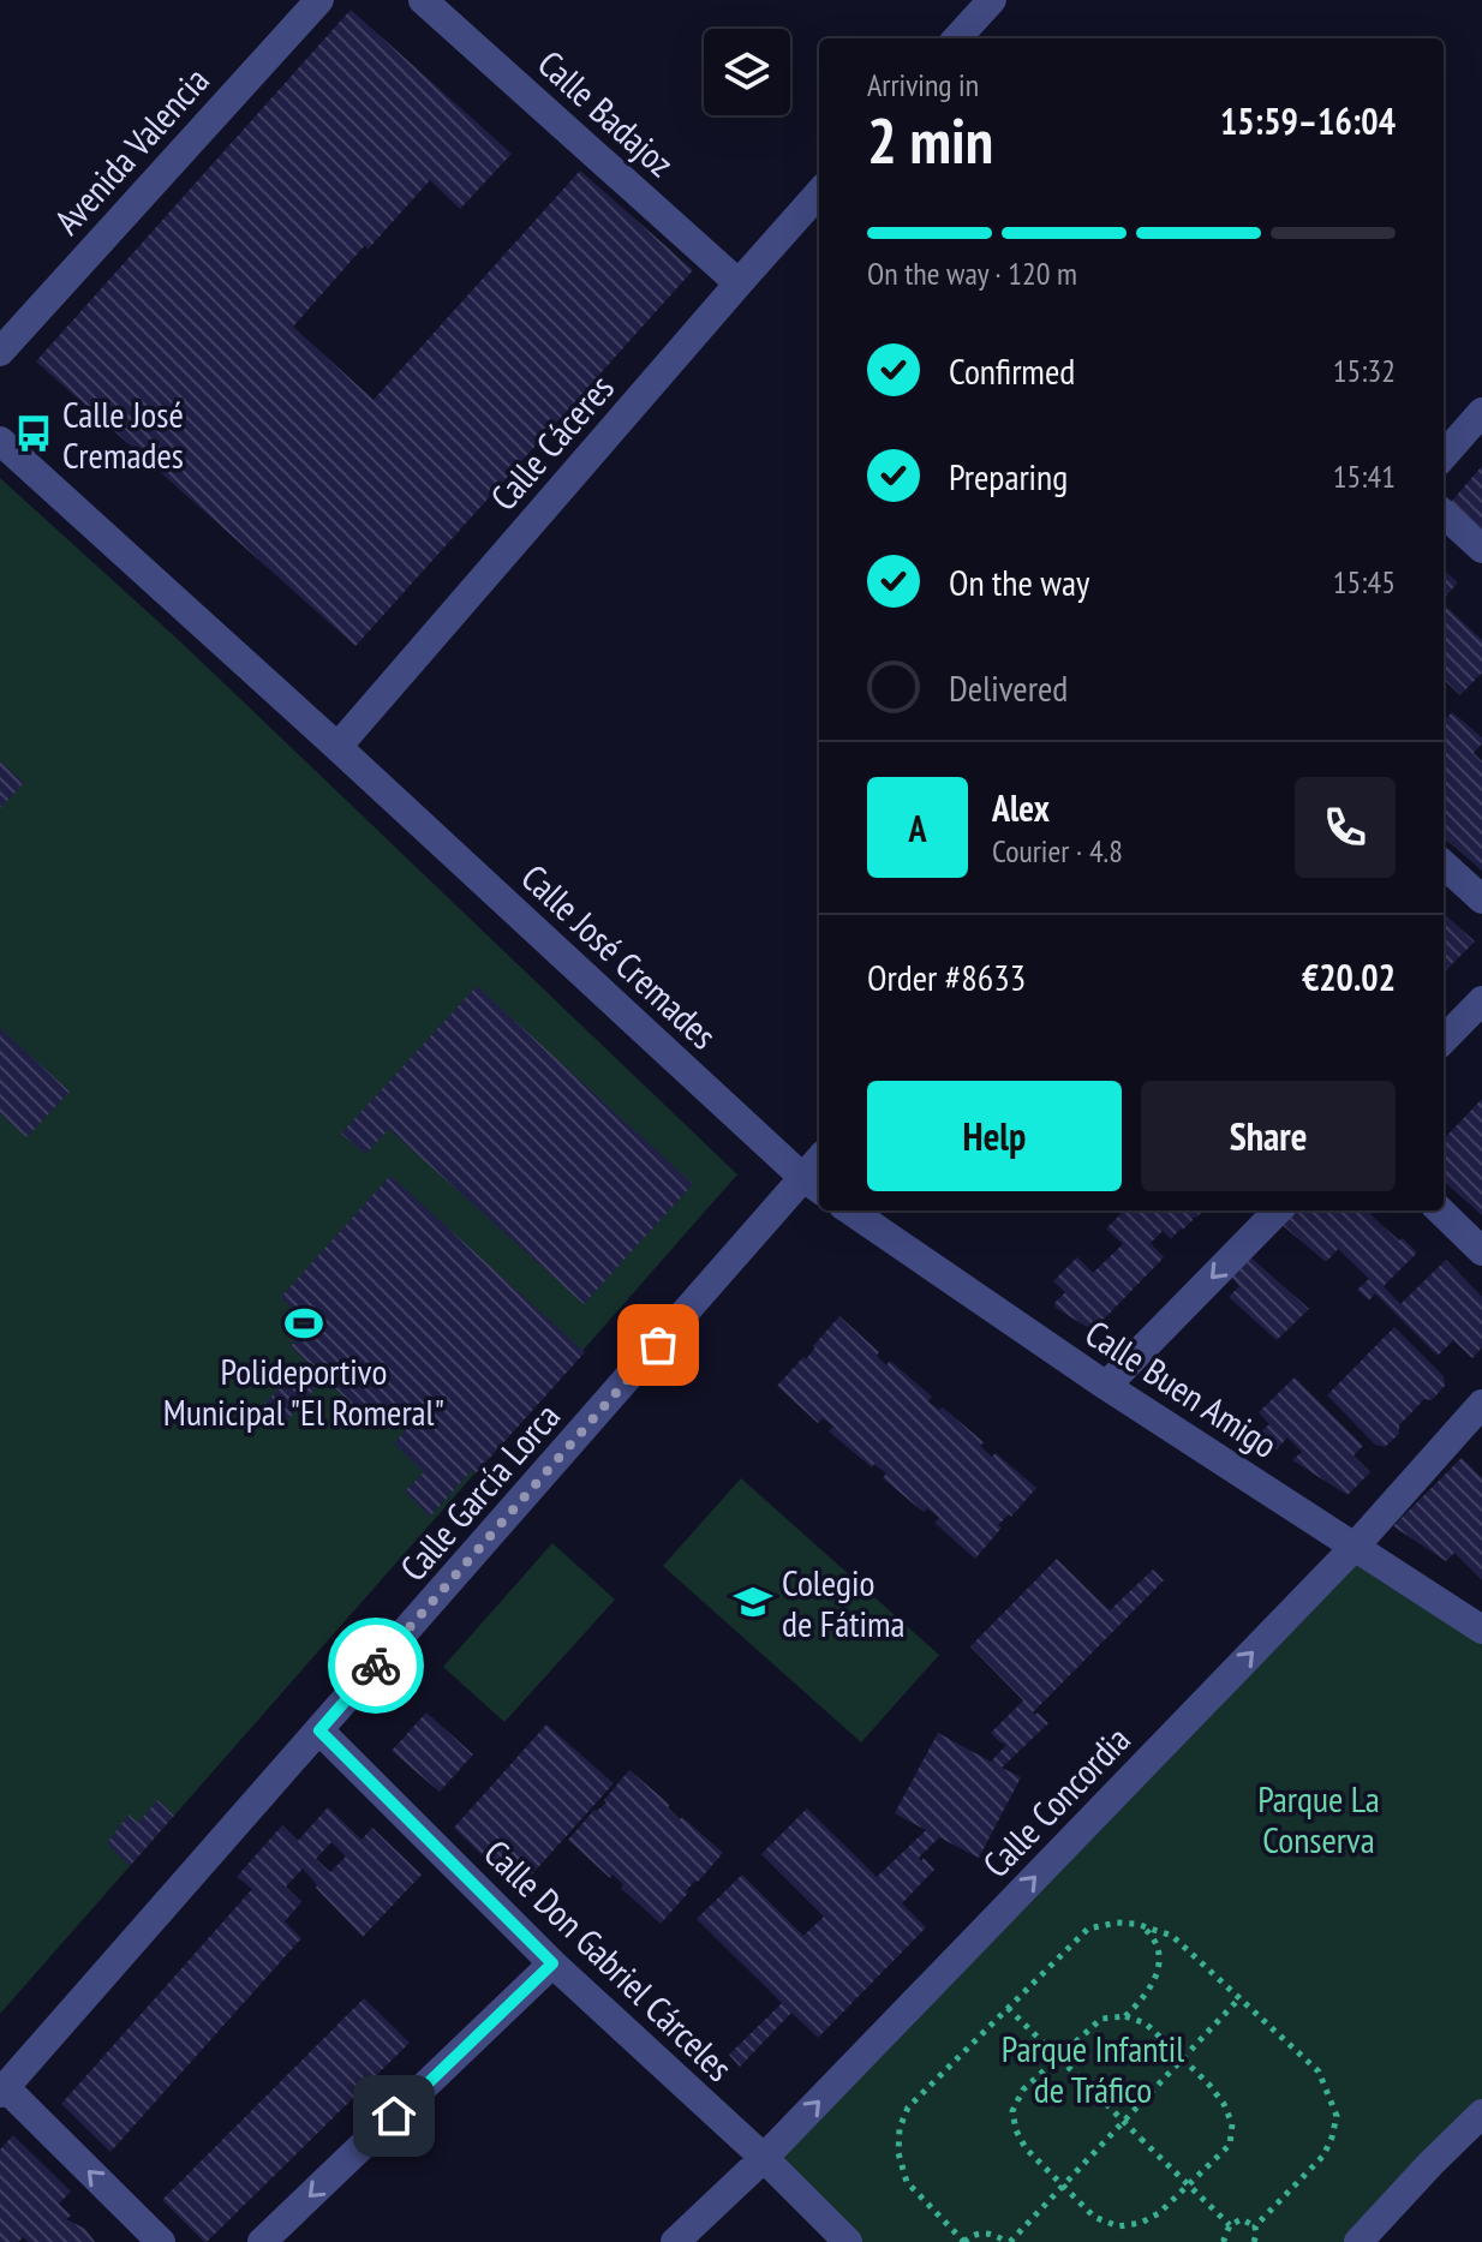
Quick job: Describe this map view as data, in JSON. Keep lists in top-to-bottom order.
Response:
{
  "streets": {
    "street": [
      "Calle Badajoz",
      "Avenida Valencia",
      "Calle Cáceres",
      "Calle José Cremades",
      "Calle Buen Amigo",
      "Calle García Lorca",
      "Calle Concordia",
      "Calle Don Gabriel Cárceles"
    ]
  },
  "crossings": [
    ["Calle Badajoz", "Calle Cáceres"],
    ["Calle Cáceres", "Calle José Cremades"],
    ["Calle José Cremades", "Calle García Lorca"],
    ["Calle Buen Amigo", "Calle Concordia"],
    ["Calle García Lorca", "Calle Don Gabriel Cárceles"],
    ["Calle Concordia", "Calle Don Gabriel Cárceles"]
  ],
  "one_way": ["Calle Concordia"],
  "parks": ["Parque La Conserva", "Parque Infantil de Tráfico"],
  "places": {
    "bus stop": ["Calle José Cremades"],
    "sports": ["Polideportivo Municipal \"El Romeral\""],
    "school or university": ["Colegio de Fátima"]
  },
  "page": {
    "heading": ["2 min", "Arriving in", "15:59–16:04"],
    "panel": [
      "Alex",
      "Courier · 4.8",
      "Order #8633",
      "€20.02"
    ],
    "bar": "On the way · 120 m",
    "list": [
      ["Confirmed", "15:32"],
      ["Preparing", "15:41"],
      ["On the way", "15:45"],
      "Delivered"
    ],
    "round": "A",
    "buttons": ["Help", "Share"]
  }
}
